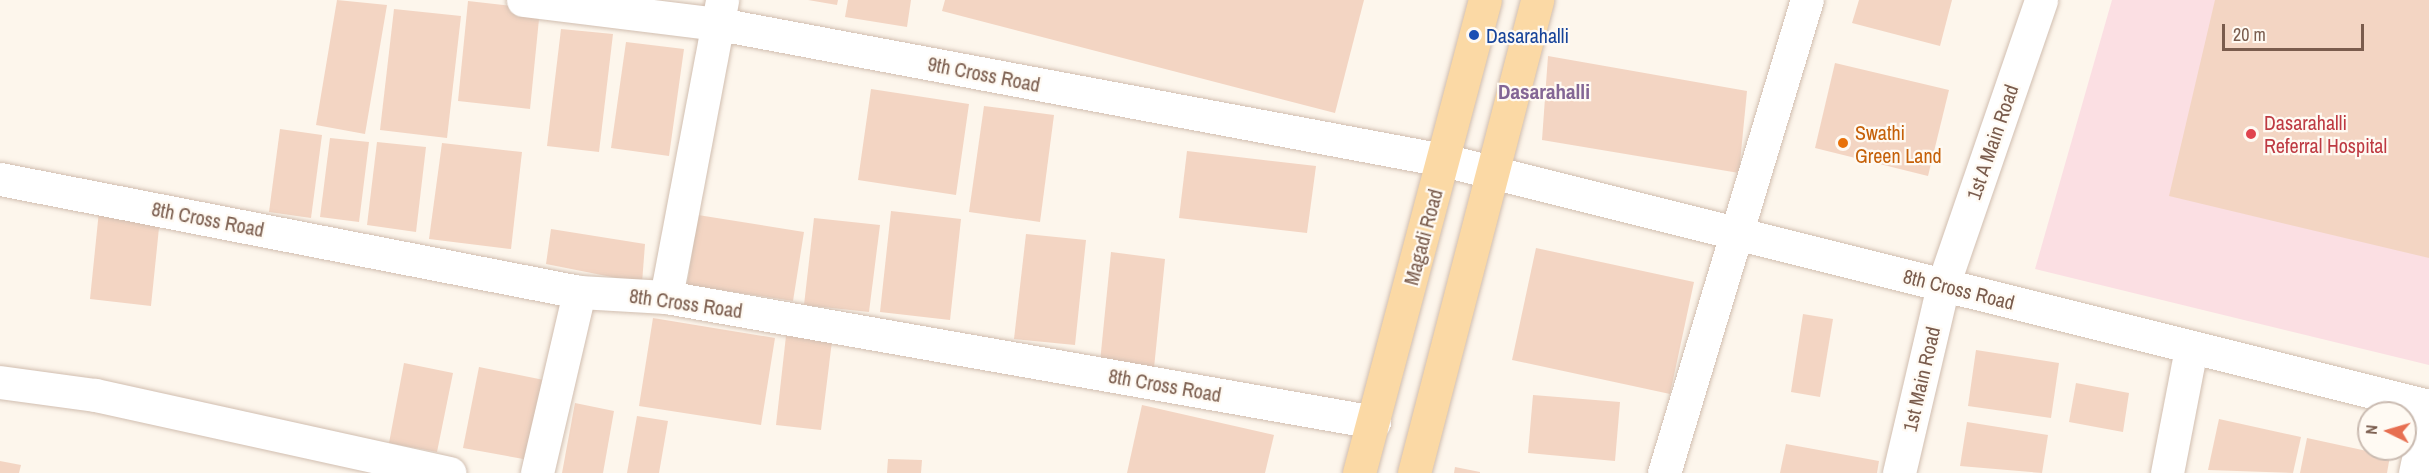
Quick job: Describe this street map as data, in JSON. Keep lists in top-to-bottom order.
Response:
{
  "streets": {
    "main road": ["Magadi Road"],
    "street": [
      "9th Cross Road",
      "1st A Main Road",
      "8th Cross Road",
      "1st Main Road"
    ]
  },
  "crossings": [
    ["9th Cross Road", "8th Cross Road"],
    ["9th Cross Road", "Magadi Road"],
    ["1st A Main Road", "8th Cross Road"],
    ["1st A Main Road", "1st Main Road"],
    ["8th Cross Road", "Magadi Road"],
    ["8th Cross Road", "1st Main Road"]
  ],
  "districts": ["Dasarahalli"],
  "places": ["Dasarahalli", "Dasarahalli Referral Hospital", "Swathi Green Land"],
  "scale_bar": "20 m",
  "north": "left"
}
